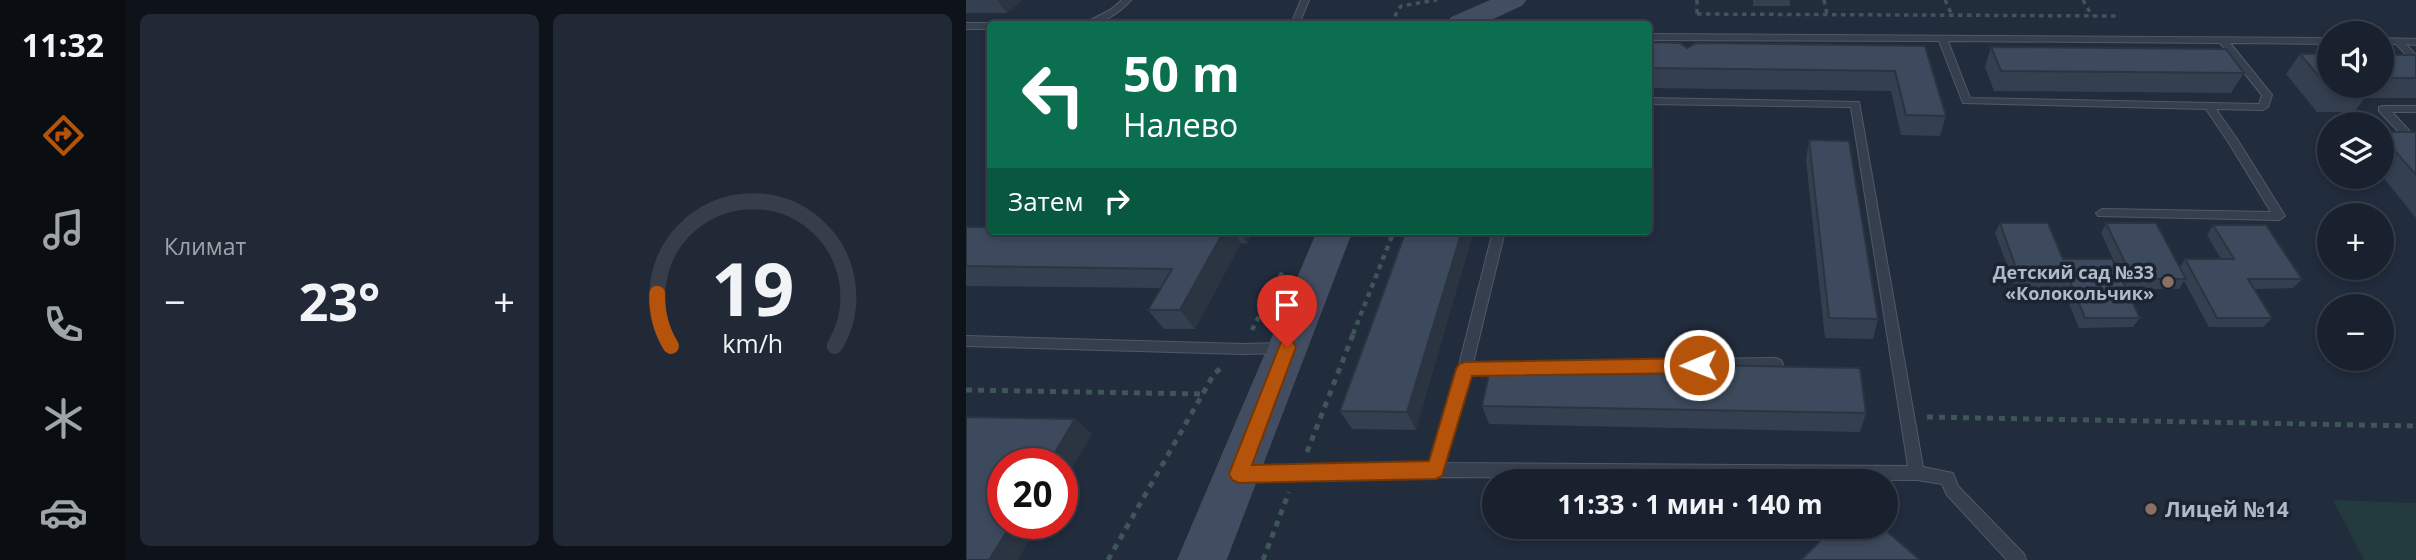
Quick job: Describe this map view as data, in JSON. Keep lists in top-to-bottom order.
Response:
{
  "places": ["Детский сад №33 «Колокольчик»", "Лицей №14"],
  "page": {
    "tabs": "11:32",
    "tile": "Климат",
    "map_buttons": ["+", "−"],
    "turn": ["50 m", "Налево"],
    "then": "Затем",
    "heat": ["−", "23°", "+"],
    "limit": "20",
    "trip": "11:33 · 1 мин · 140 m",
    "gauge": ["19", "km/h"]
  }
}
